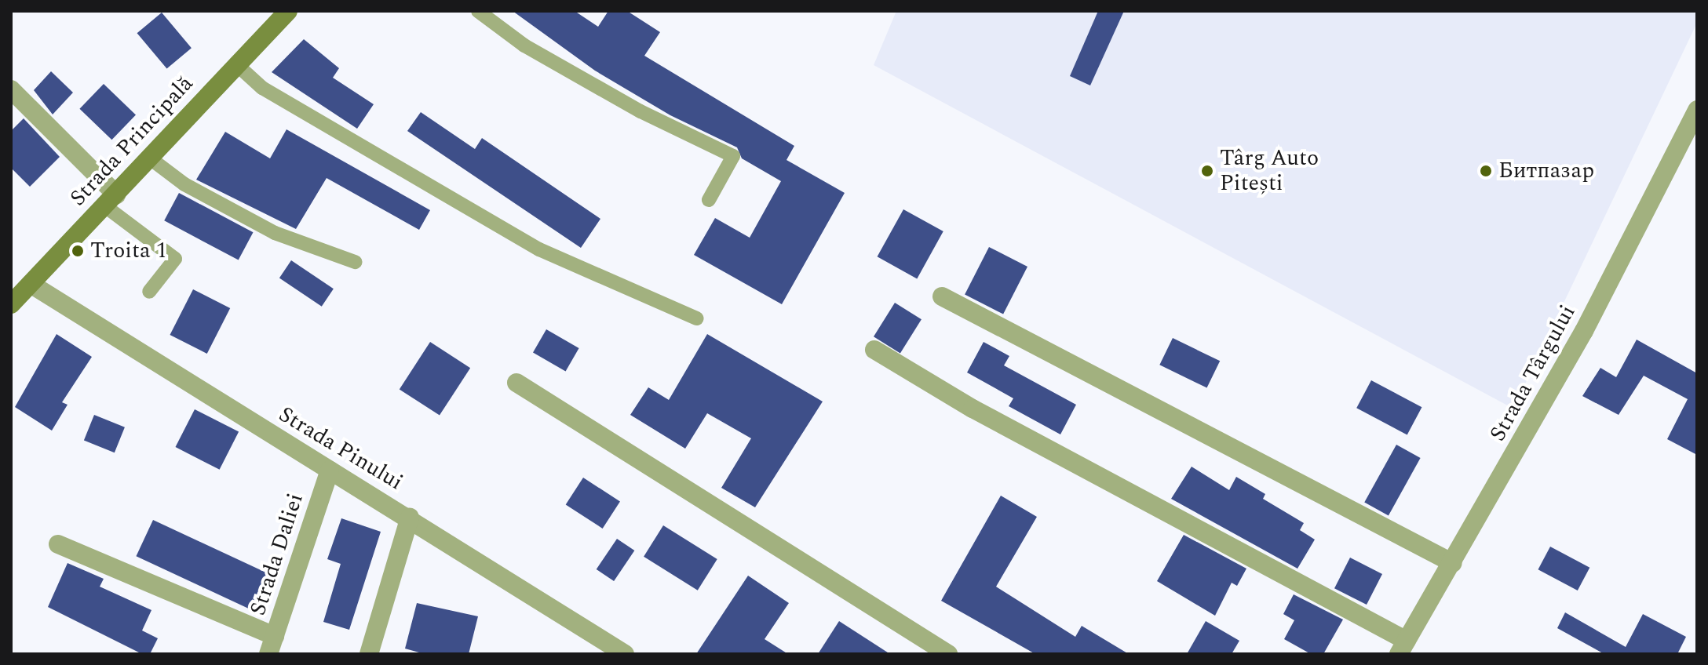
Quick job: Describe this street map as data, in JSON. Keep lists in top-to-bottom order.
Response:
{
  "streets": {
    "main road": ["Strada Principală"],
    "street": ["Strada Târgului", "Strada Pinului", "Strada Daliei"]
  },
  "crossings": [
    ["Strada Principală", "Strada Pinului"],
    ["Strada Pinului", "Strada Daliei"]
  ],
  "places": ["Târg Auto Pitești", "Битпазар", "Troita 1"]
}
